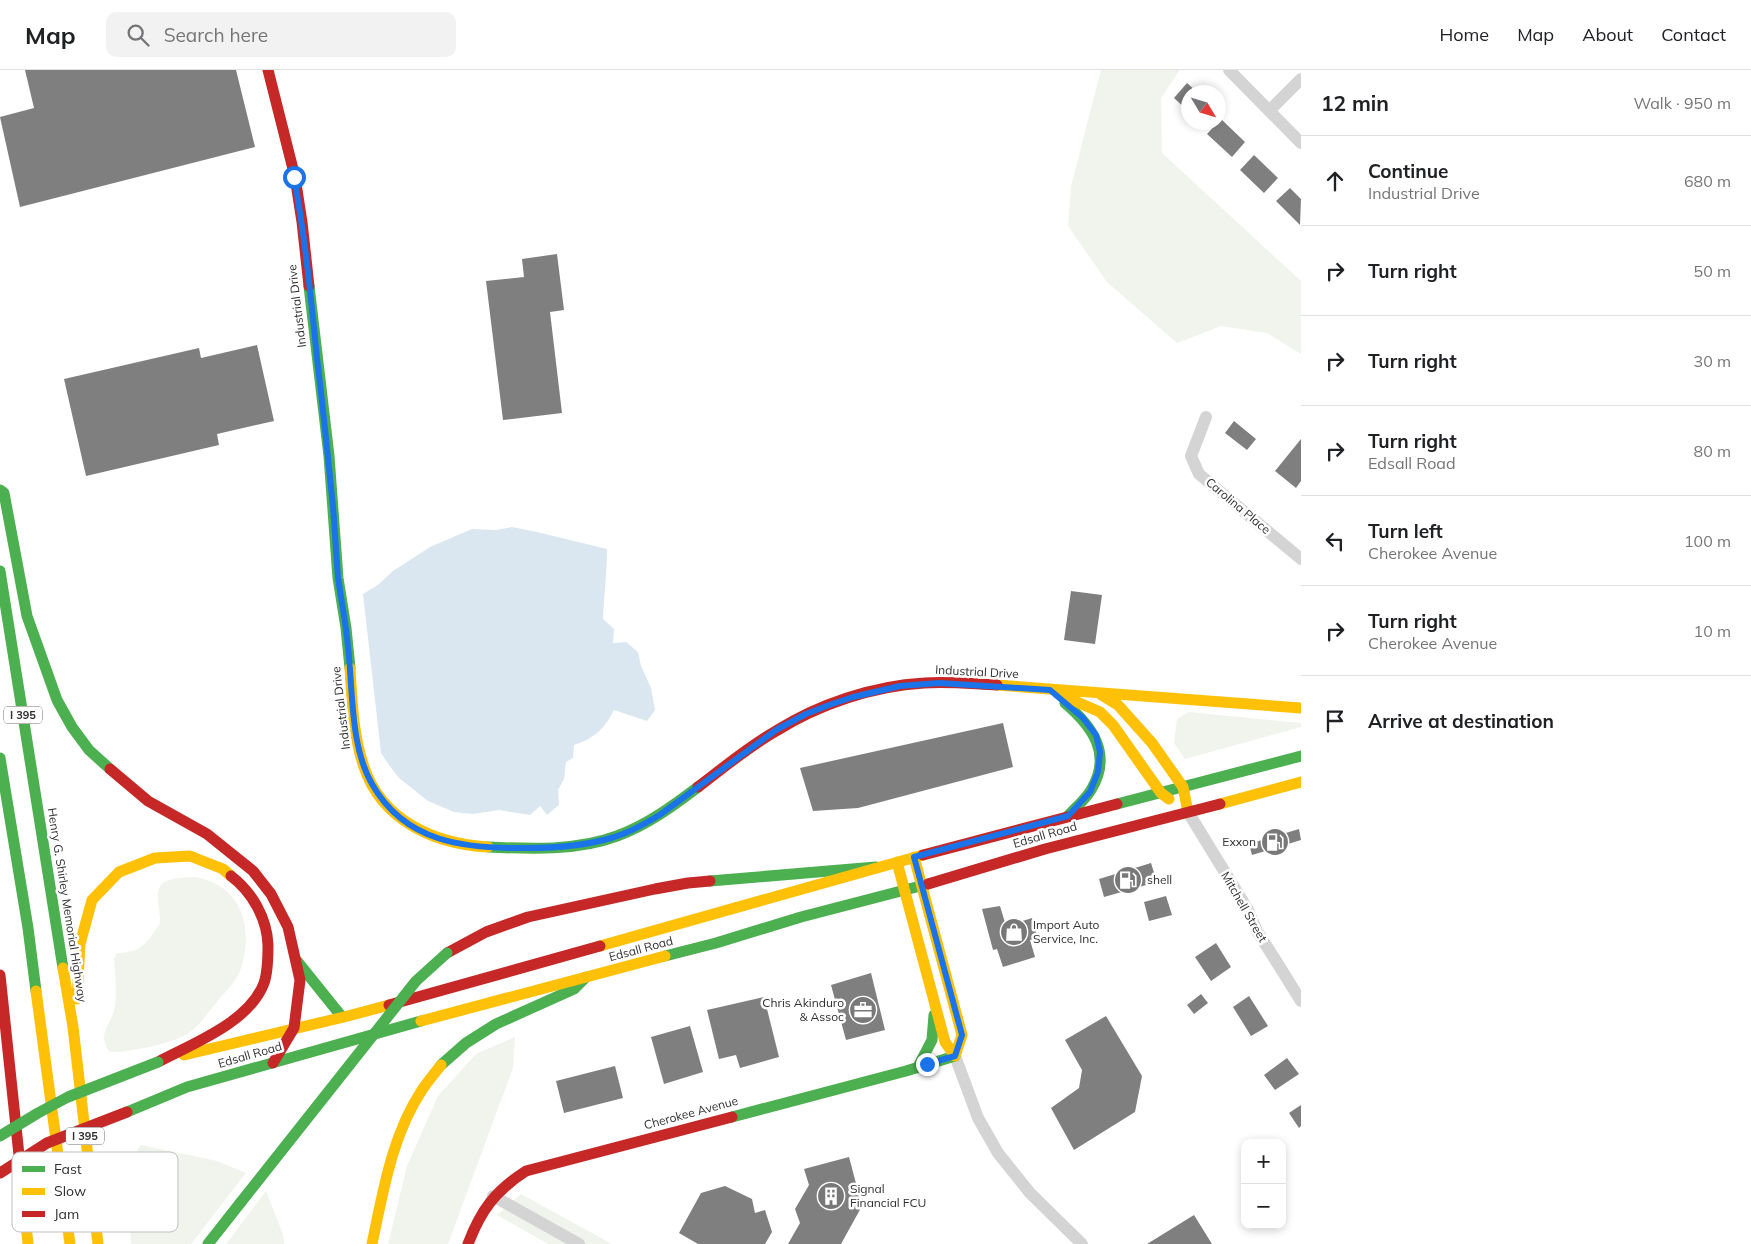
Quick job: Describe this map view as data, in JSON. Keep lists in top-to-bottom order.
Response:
{
  "streets": {
    "main road": [
      "Industrial Drive",
      "I 395",
      "Edsall Road",
      "Henry G. Shirley Memorial Highway",
      "Cherokee Avenue"
    ],
    "street": ["Carolina Place", "Mitchell Street"]
  },
  "crossings": [
    ["Industrial Drive", "Edsall Road"],
    ["Industrial Drive", "Mitchell Street"],
    ["Edsall Road", "Mitchell Street"]
  ],
  "places": {
    "fuel station": ["Exxon", "shell"],
    "shop": ["Import Auto Service, Inc."],
    "office": ["Chris Akinduro & Assoc"],
    "building": ["Signal Financial FCU"]
  },
  "legend": ["Fast", "Slow", "Jam"],
  "north": "bottom right",
  "page": {
    "header": "Map",
    "search": "Search here",
    "nav": [
      "Home",
      "Map",
      "About",
      "Contact"
    ],
    "heading": ["12 min", "Walk · 950 m"],
    "list": [
      ["Continue", "Industrial Drive", "680 m"],
      ["Turn right", "50 m"],
      ["Turn right", "30 m"],
      ["Turn right", "Edsall Road", "80 m"],
      ["Turn left", "Cherokee Avenue", "100 m"],
      ["Turn right", "Cherokee Avenue", "10 m"],
      "Arrive at destination"
    ],
    "map_buttons": ["+", "−"]
  }
}
